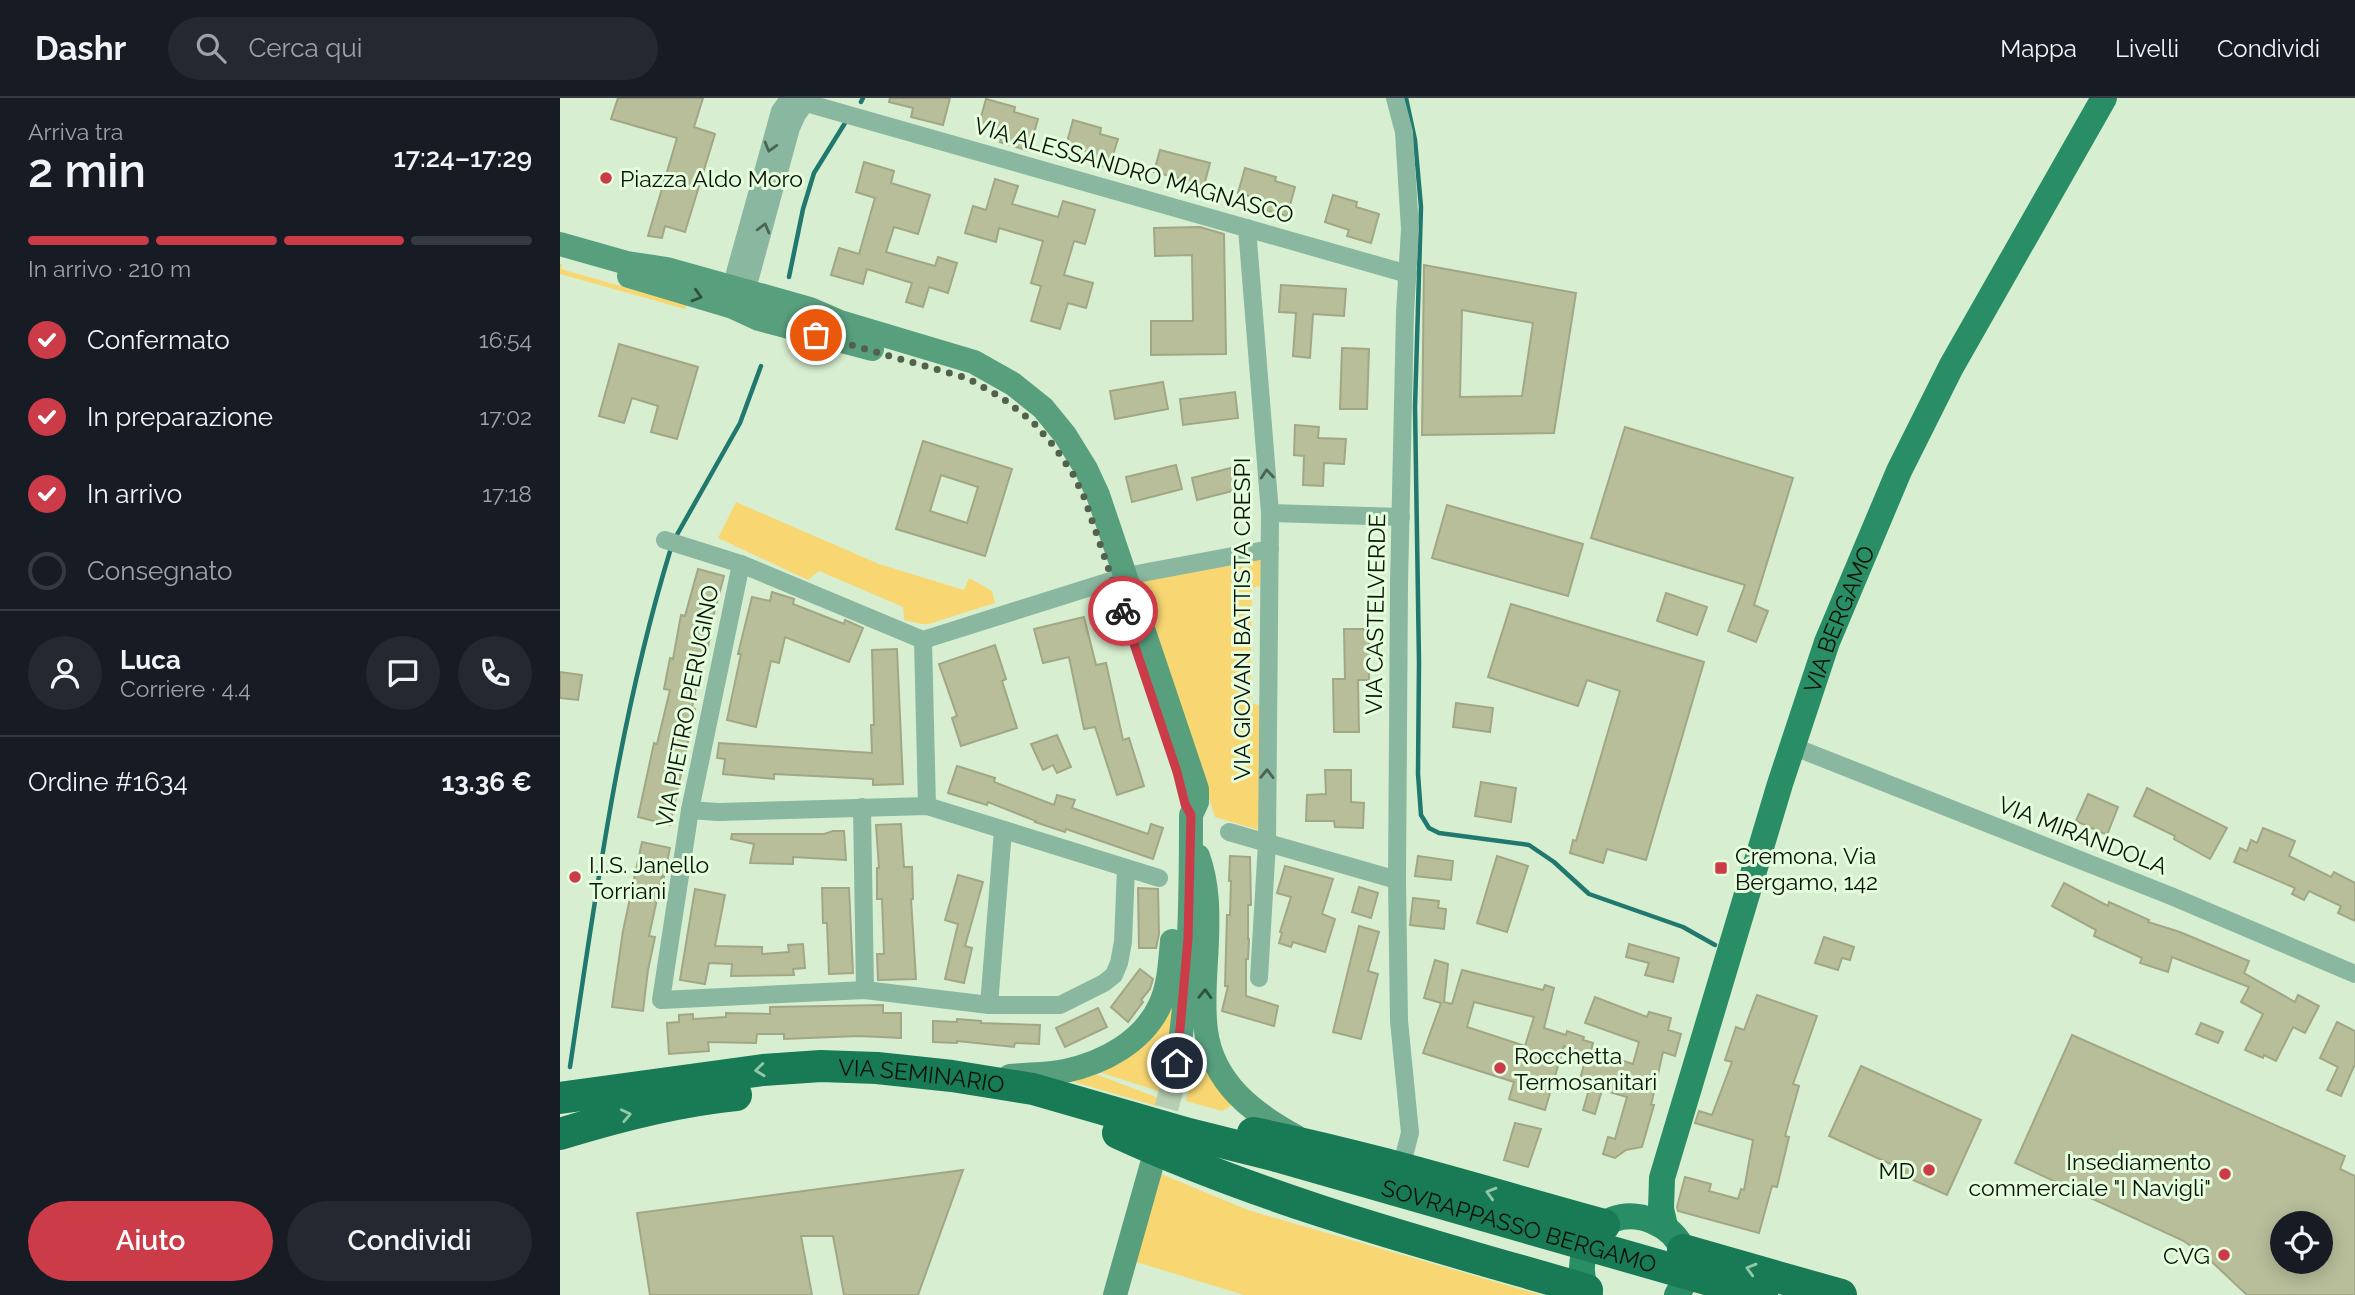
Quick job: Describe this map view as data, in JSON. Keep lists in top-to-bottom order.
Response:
{
  "streets": {
    "highway": ["VIA SEMINARIO", "SOVRAPPASSO BERGAMO"],
    "main road": ["VIA BERGAMO"],
    "street": [
      "VIA ALESSANDRO MAGNASCO",
      "VIA CASTELVERDE",
      "VIA GIOVAN BATTISTA CRESPI",
      "VIA PIETRO PERUGINO",
      "VIA MIRANDOLA"
    ]
  },
  "crossings": [
    ["VIA ALESSANDRO MAGNASCO", "VIA CASTELVERDE"],
    ["VIA ALESSANDRO MAGNASCO", "VIA GIOVAN BATTISTA CRESPI"],
    ["VIA BERGAMO", "VIA MIRANDOLA"],
    ["VIA BERGAMO", "SOVRAPPASSO BERGAMO"],
    ["VIA SEMINARIO", "SOVRAPPASSO BERGAMO"]
  ],
  "places": {
    "other": [
      "Piazza Aldo Moro",
      "I.I.S. Janello Torriani",
      "Rocchetta Termosanitari",
      "MD",
      "Insediamento commerciale \"I Navigli\"",
      "CVG"
    ],
    "transit": ["Cremona, Via Bergamo, 142"]
  },
  "page": {
    "header": "Dashr",
    "search": "Cerca qui",
    "nav": ["Mappa", "Livelli", "Condividi"],
    "heading": ["2 min", "Arriva tra", "17:24–17:29"],
    "panel": [
      "Luca",
      "Corriere · 4.4",
      "Ordine #1634",
      "13.36 €"
    ],
    "bar": "In arrivo · 210 m",
    "list": [
      ["Confermato", "16:54"],
      ["In preparazione", "17:02"],
      ["In arrivo", "17:18"],
      "Consegnato"
    ],
    "buttons": ["Aiuto", "Condividi"]
  }
}
